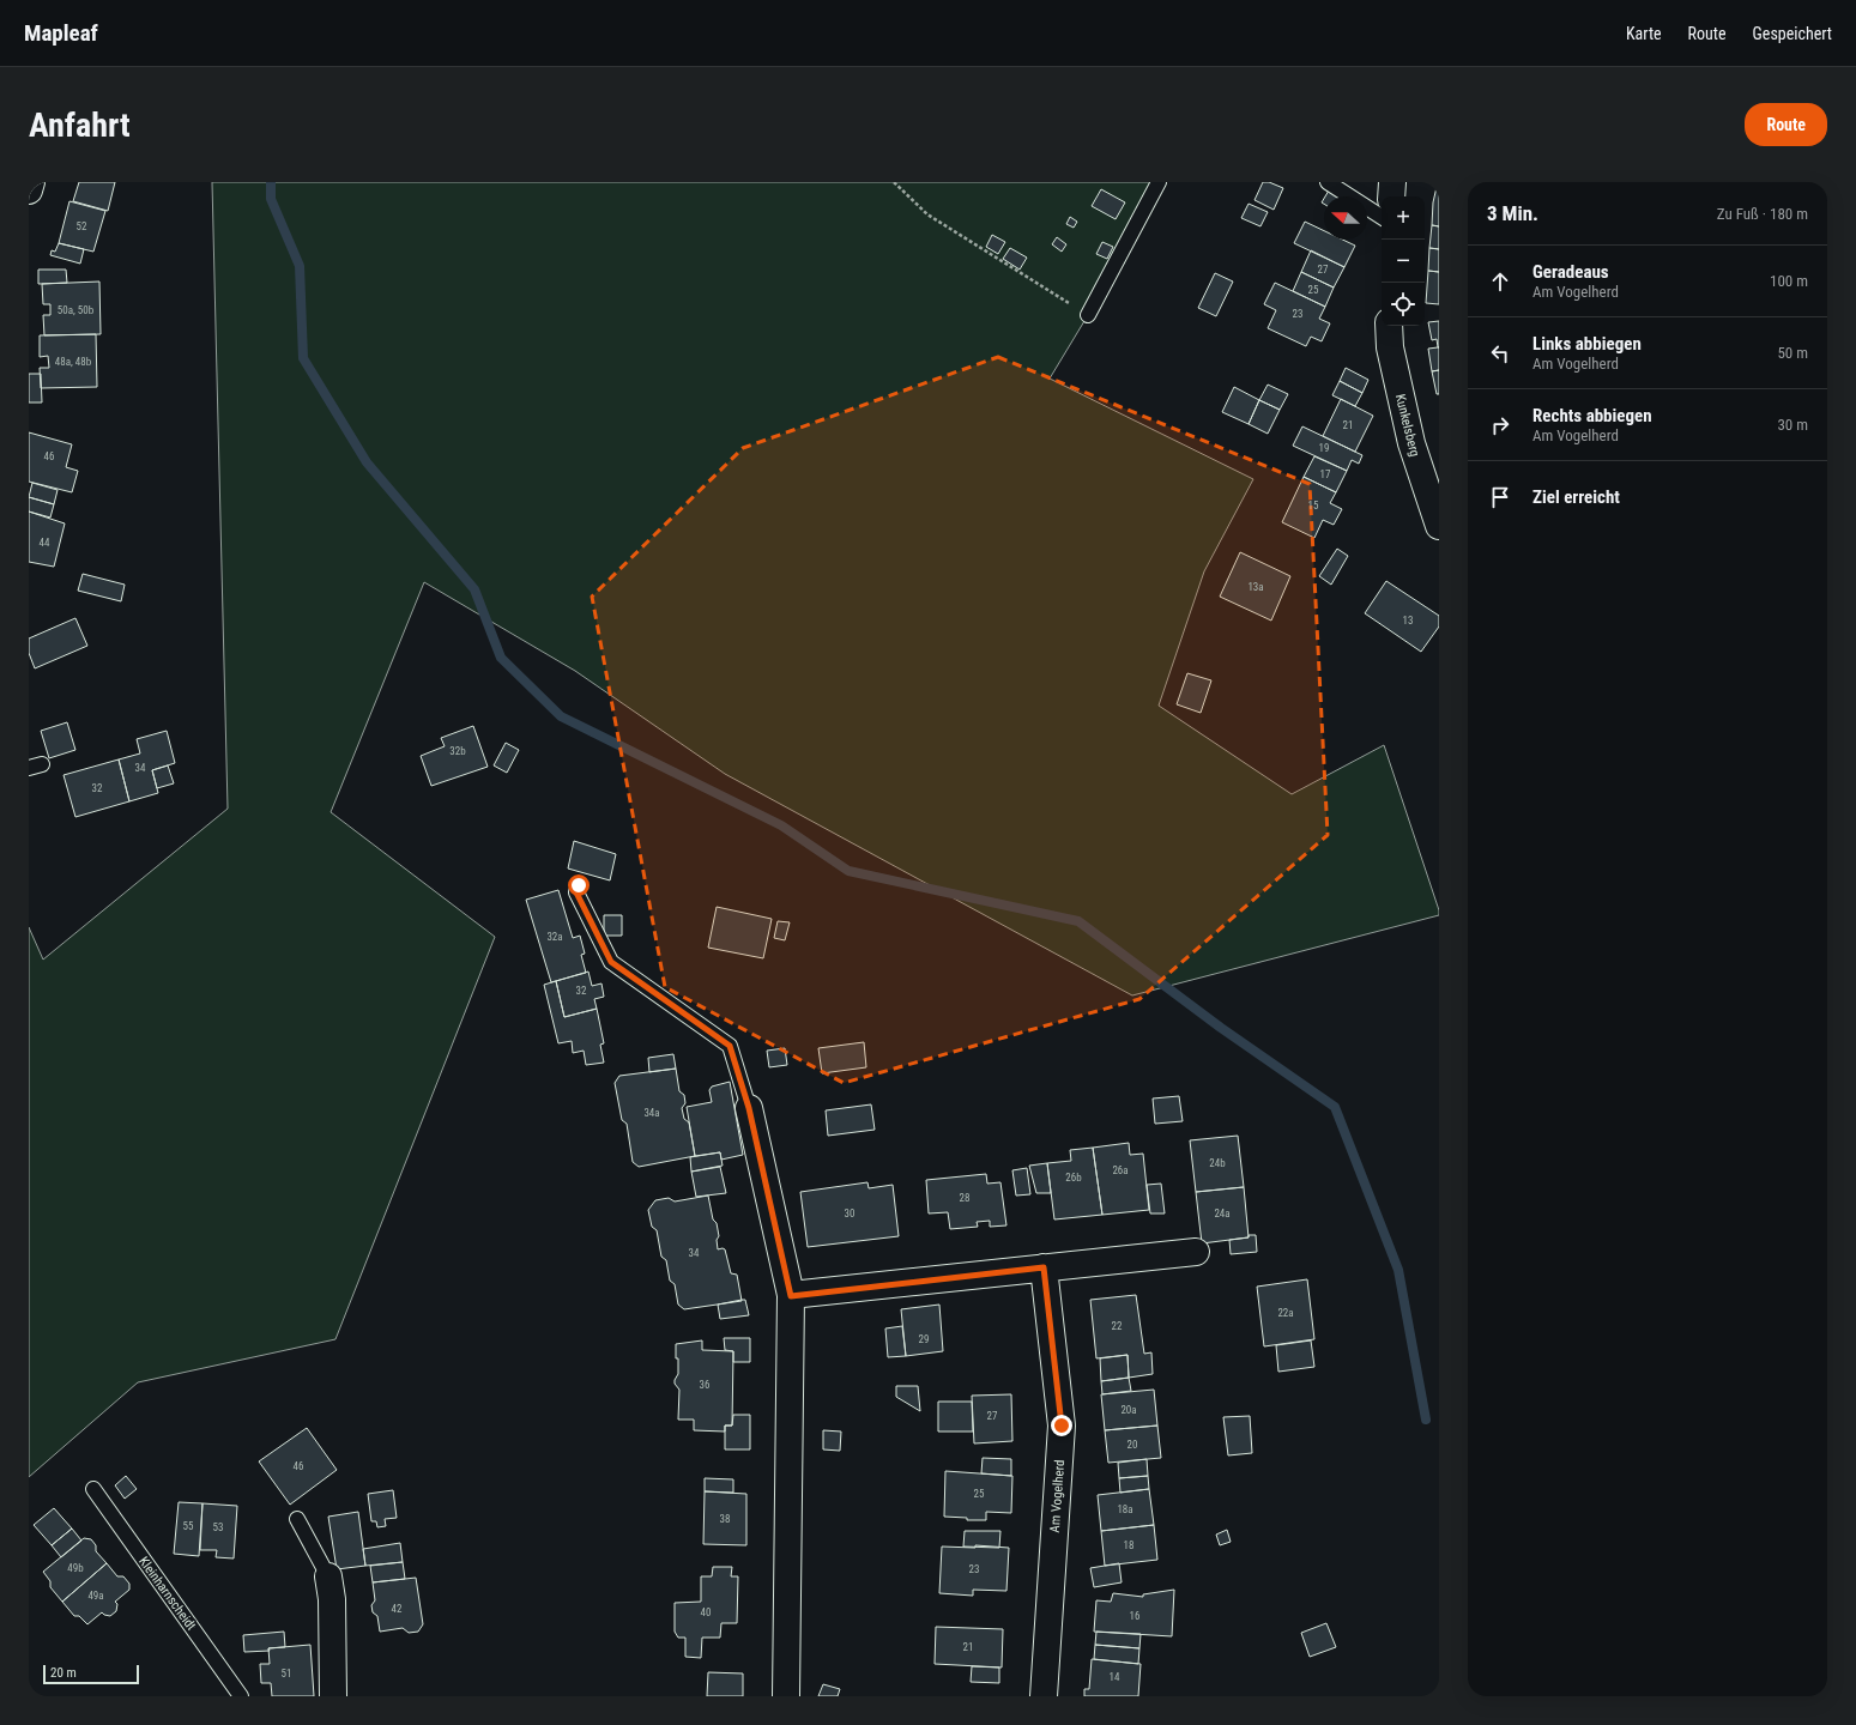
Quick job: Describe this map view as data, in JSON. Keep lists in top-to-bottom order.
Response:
{
  "streets": {
    "street": ["Kunkelsberg", "Am Vogelherd"],
    "lane": ["Kleinharnscheidt"]
  },
  "house_numbers": [
    "52",
    "27",
    "25",
    "50a, 50b",
    "23",
    "48a, 48b",
    "21",
    "19",
    "46",
    "17",
    "15",
    "44",
    "13a",
    "13",
    "32b",
    "34",
    "32",
    "32a",
    "32",
    "34a",
    "24b",
    "26a",
    "26b",
    "28",
    "30",
    "24a",
    "34",
    "22a",
    "22",
    "29",
    "36",
    "20a",
    "27",
    "20",
    "46",
    "25",
    "18a",
    "38",
    "55",
    "53",
    "18",
    "49b",
    "23",
    "49a",
    "42",
    "40",
    "16",
    "21",
    "51",
    "14"
  ],
  "scale_bar": "20 m",
  "north": "left",
  "page": {
    "header": "Mapleaf",
    "nav": ["Karte", "Route", "Gespeichert"],
    "buttons": "Route",
    "title": "Anfahrt",
    "heading": ["3 Min.", "Zu Fuß · 180 m"],
    "map_buttons": ["+", "−"],
    "list": [
      ["Geradeaus", "Am Vogelherd", "100 m"],
      ["Links abbiegen", "Am Vogelherd", "50 m"],
      ["Rechts abbiegen", "Am Vogelherd", "30 m"],
      "Ziel erreicht"
    ],
    "scale": "20 m"
  }
}
